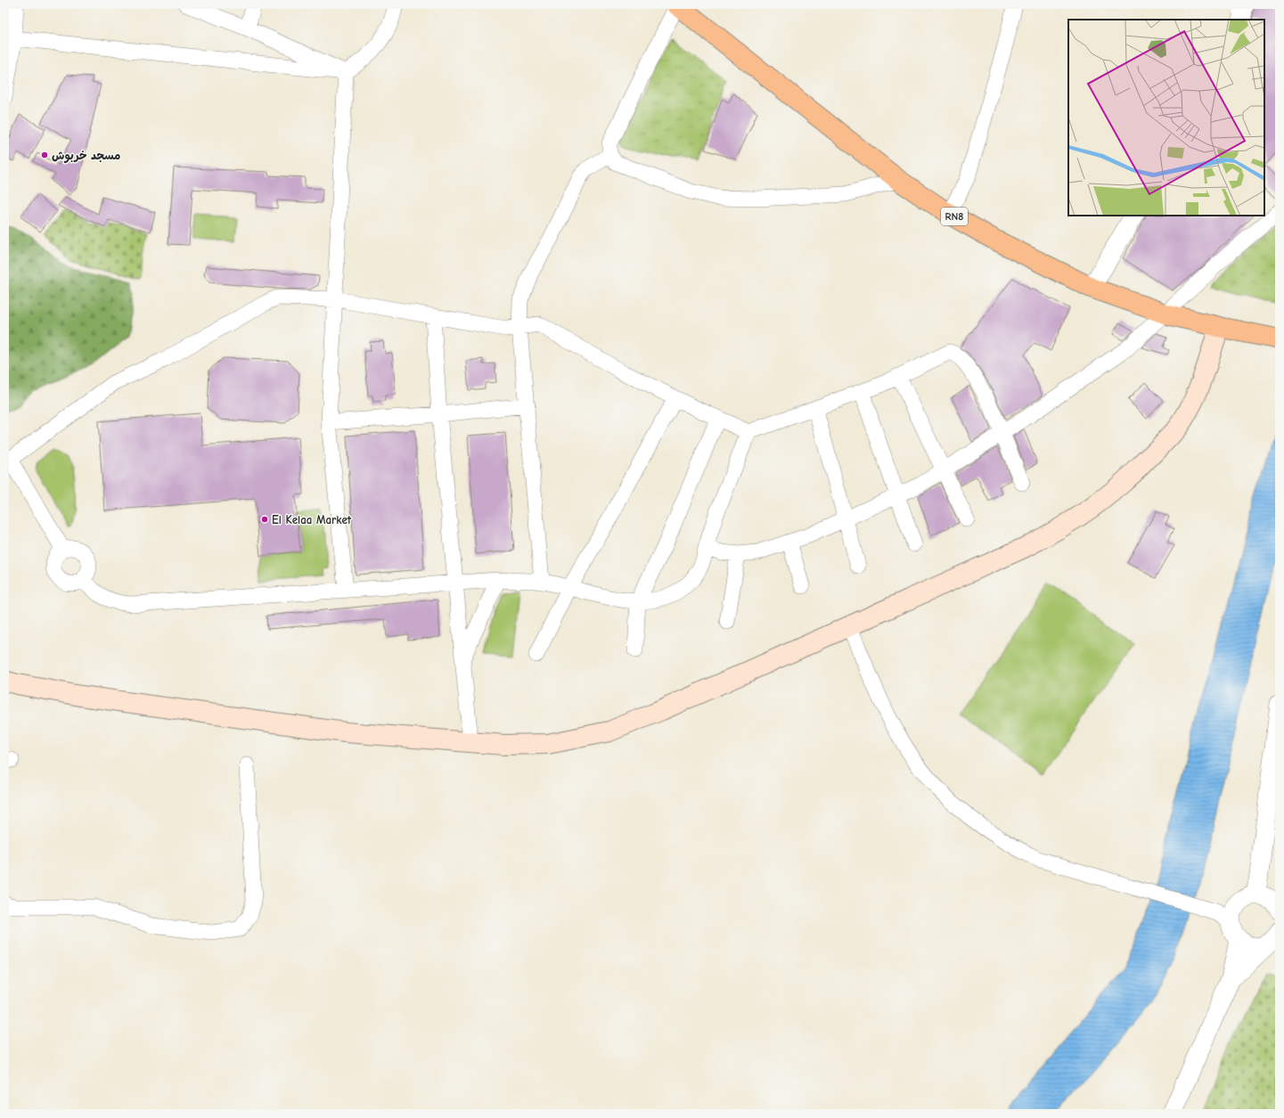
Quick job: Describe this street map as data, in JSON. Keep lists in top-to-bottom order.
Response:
{
  "streets": {
    "main road": ["RN8"]
  },
  "places": ["مسجد خربوش", "El Kelaa Market"]
}
